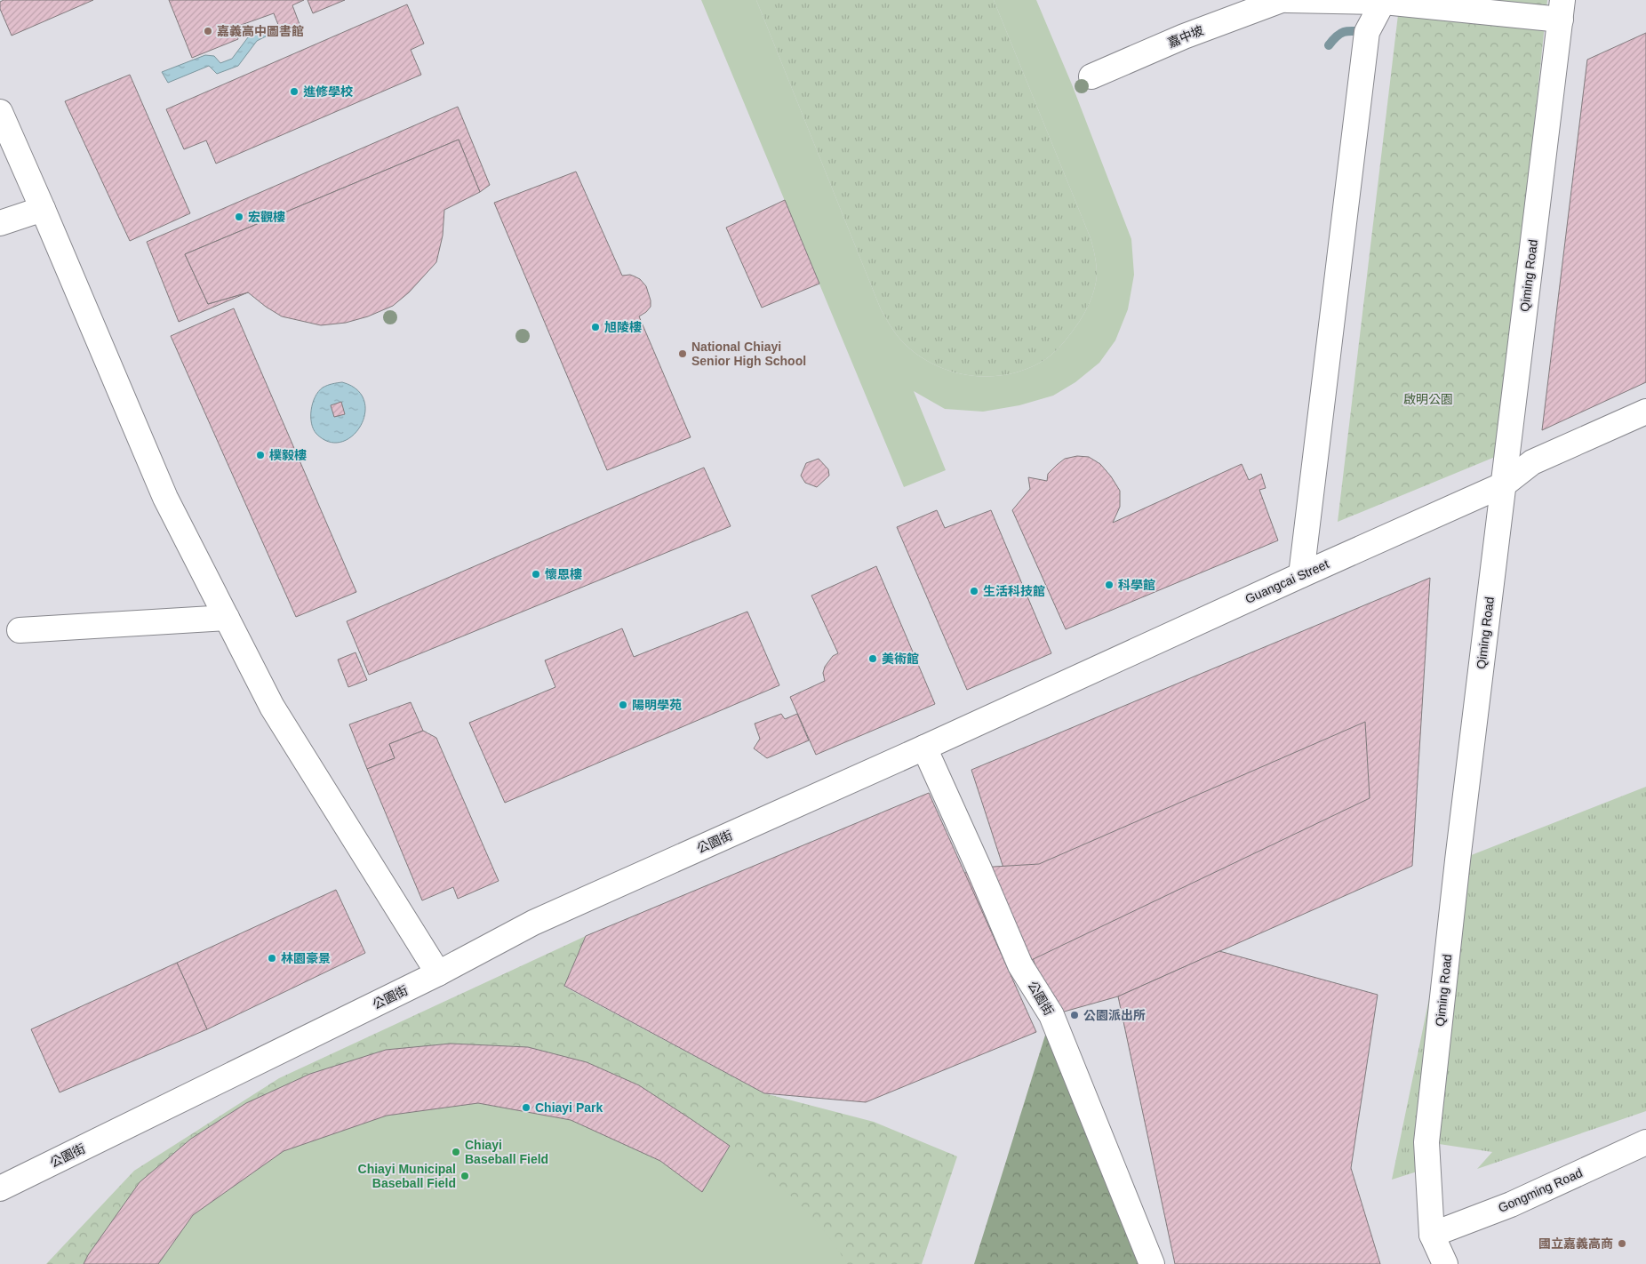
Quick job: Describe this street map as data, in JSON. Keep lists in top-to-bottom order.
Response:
{
  "streets": {
    "street": [
      "嘉中坡",
      "Qiming Road",
      "Guangcai Street",
      "公園街",
      "Gongming Road"
    ]
  },
  "crossings": [
    ["Qiming Road", "Guangcai Street"],
    ["Qiming Road", "Gongming Road"],
    ["Guangcai Street", "公園街"]
  ],
  "parks": ["啟明公園"],
  "places": [
    "嘉義高中圖書館",
    "進修學校",
    "宏觀樓",
    "旭陵樓",
    "National Chiayi Senior High School",
    "樸毅樓",
    "懷恩樓",
    "科學館",
    "生活科技館",
    "美術館",
    "陽明學苑",
    "林園豪景",
    "公園派出所",
    "Chiayi Park",
    "Chiayi Baseball Field",
    "Chiayi Municipal Baseball Field",
    "國立嘉義高商"
  ]
}
